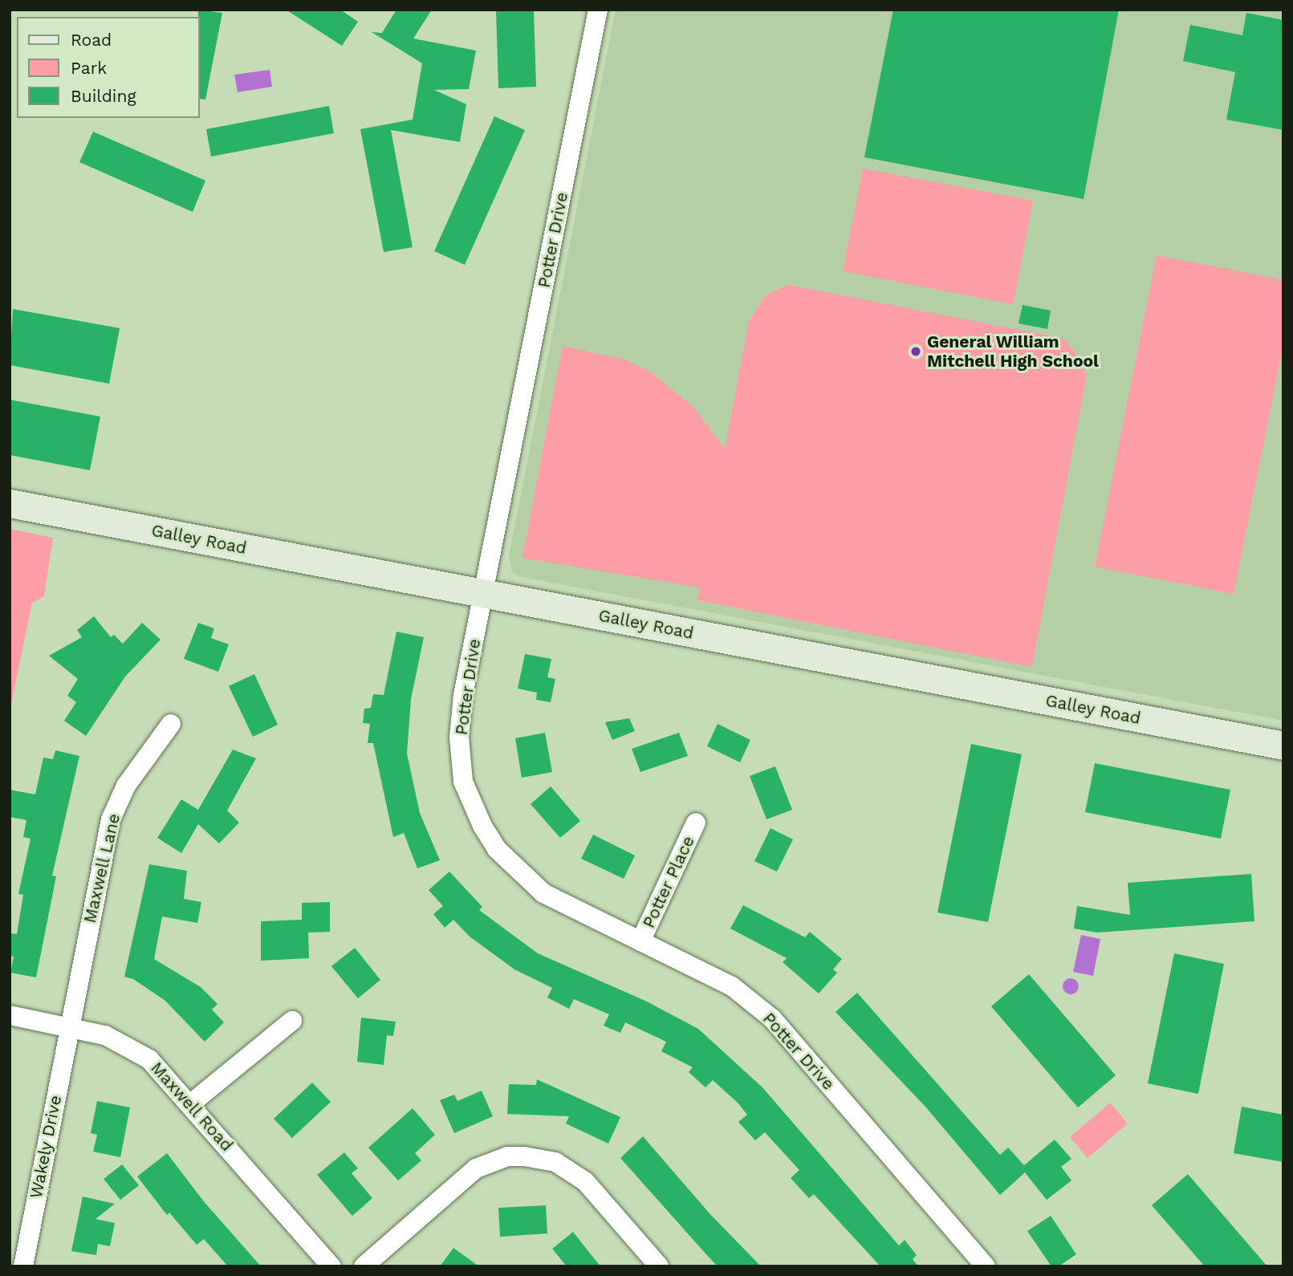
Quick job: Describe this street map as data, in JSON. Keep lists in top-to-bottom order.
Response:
{
  "streets": {
    "main road": ["Galley Road"],
    "street": [
      "Potter Drive",
      "Maxwell Lane",
      "Potter Place",
      "Maxwell Road",
      "Wakely Drive"
    ]
  },
  "crossings": [
    ["Potter Drive", "Galley Road"],
    ["Potter Drive", "Potter Place"],
    ["Maxwell Lane", "Maxwell Road"],
    ["Maxwell Lane", "Wakely Drive"],
    ["Maxwell Road", "Wakely Drive"]
  ],
  "places": ["General William Mitchell High School"],
  "legend": ["Road", "Park", "Building"]
}
